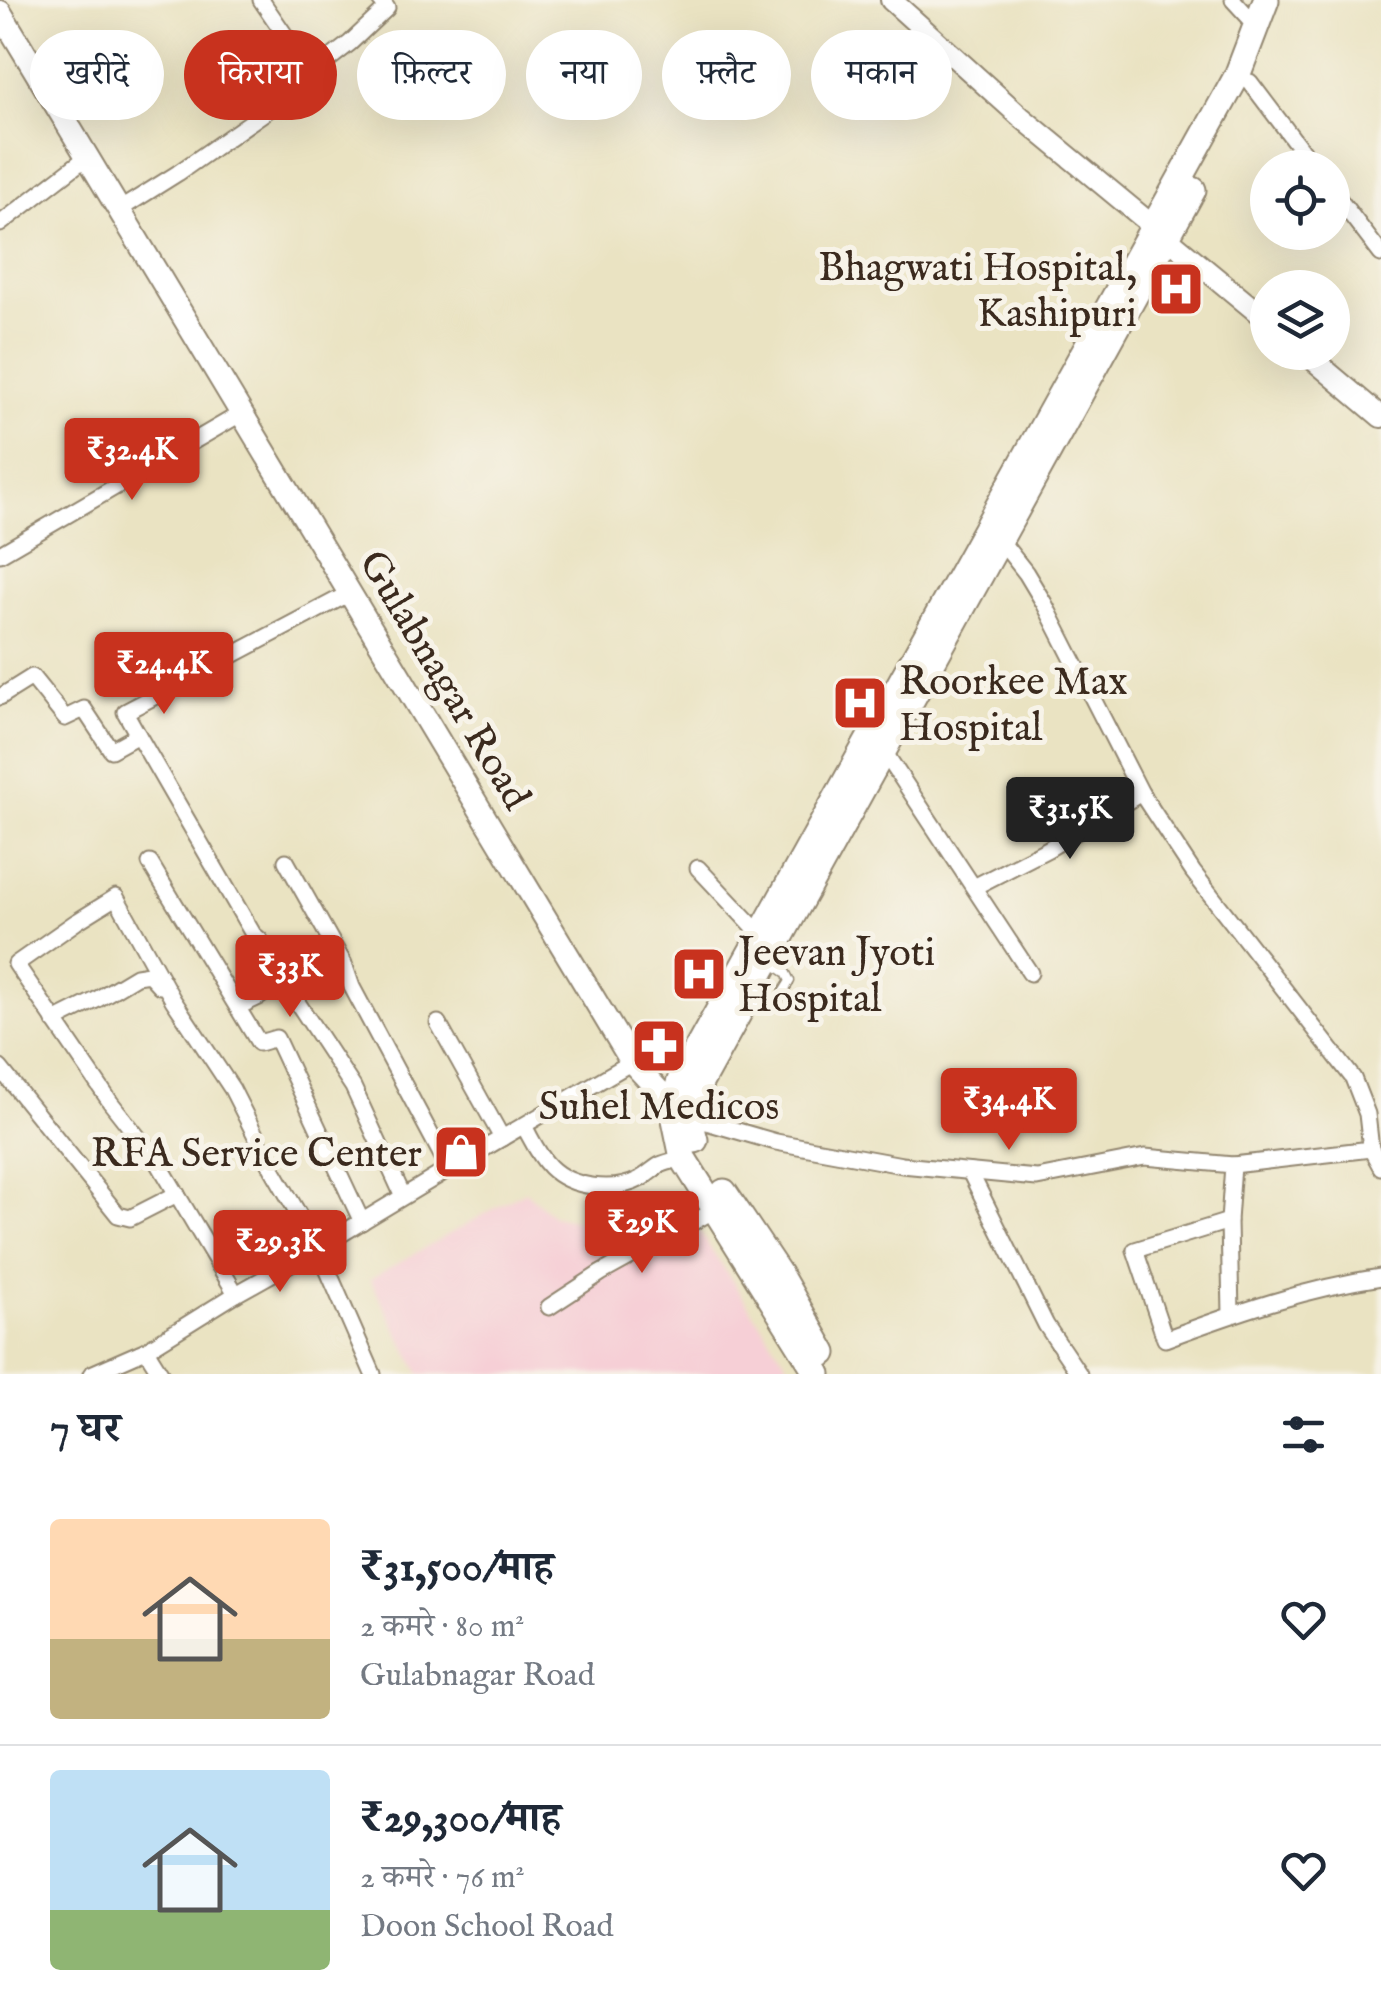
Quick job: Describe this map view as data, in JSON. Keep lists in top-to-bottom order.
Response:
{
  "streets": {
    "main road": ["Gulabnagar Road"]
  },
  "places": {
    "hospital": ["Bhagwati Hospital, Kashipuri", "Roorkee Max Hospital", "Jeevan Jyoti Hospital"],
    "pharmacy": ["Suhel Medicos"],
    "shop": ["RFA Service Center"]
  },
  "page": {
    "chip": [
      "खरीदें",
      "किराया",
      "फ़िल्टर",
      "नया",
      "फ़्लैट",
      "मकान"
    ],
    "price": [
      "₹32.4K",
      "₹24.4K",
      "₹31.5K",
      "₹33K",
      "₹34.4K",
      "₹29K",
      "₹29.3K"
    ],
    "heading": "7 घर",
    "list": [
      {
        "name": "₹31,500/माह",
        "note": "2 कमरे · 80 m² · Gulabnagar Road"
      },
      {
        "name": "₹29,300/माह",
        "note": "2 कमरे · 76 m² · Doon School Road"
      }
    ]
  }
}
